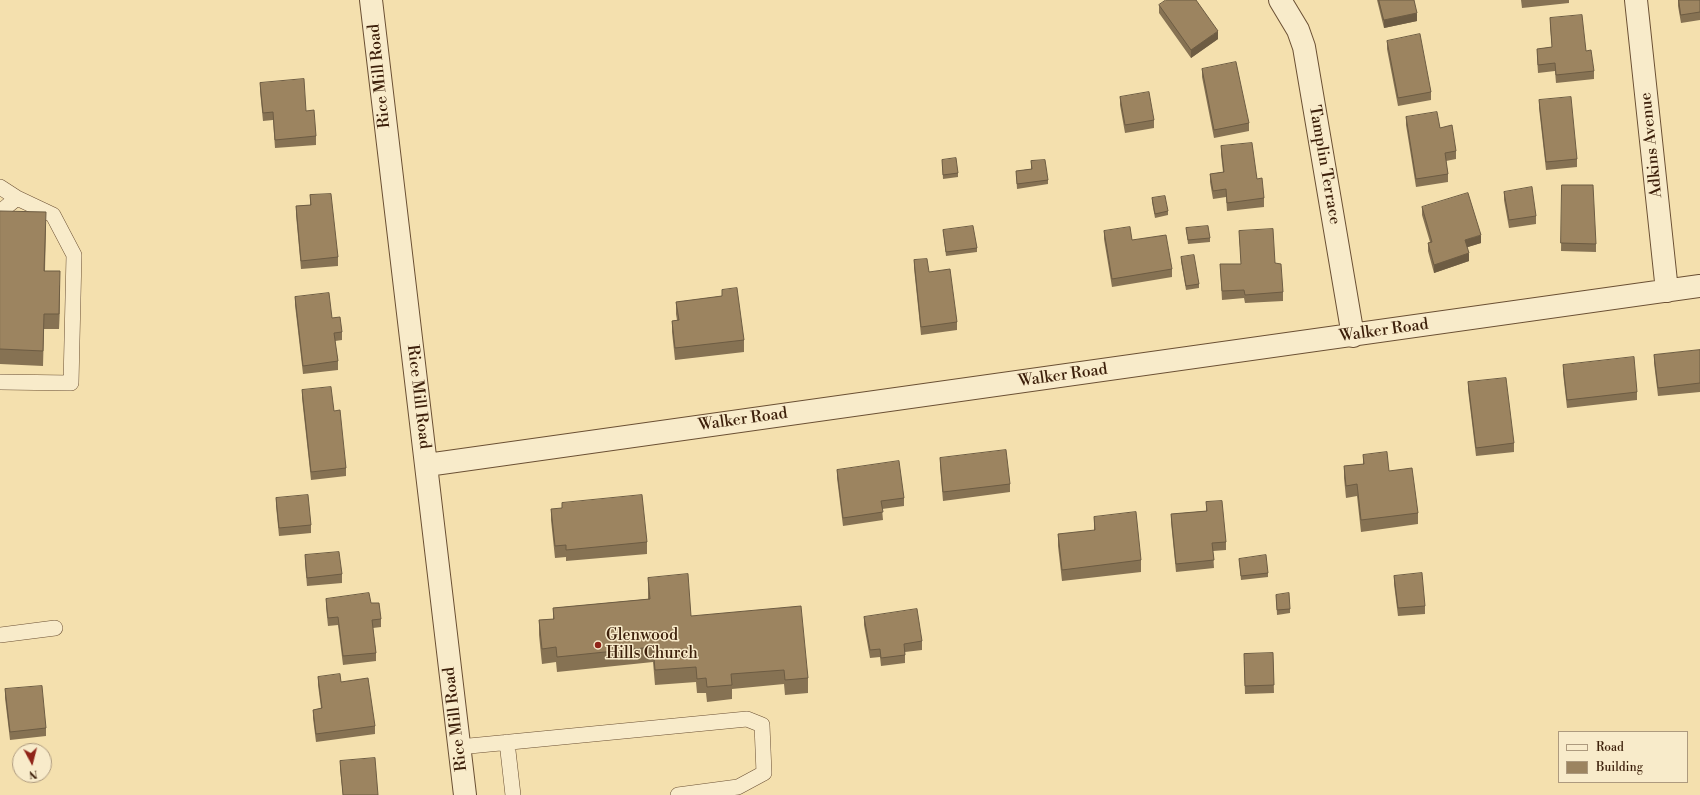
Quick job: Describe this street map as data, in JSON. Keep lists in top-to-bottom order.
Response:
{
  "streets": {
    "street": [
      "Rice Mill Road",
      "Adkins Avenue",
      "Tamplin Terrace",
      "Walker Road"
    ]
  },
  "crossings": [
    ["Rice Mill Road", "Walker Road"],
    ["Adkins Avenue", "Walker Road"],
    ["Tamplin Terrace", "Walker Road"]
  ],
  "places": ["Glenwood Hills Church"],
  "legend": ["Road", "Building"],
  "north": "bottom"
}
